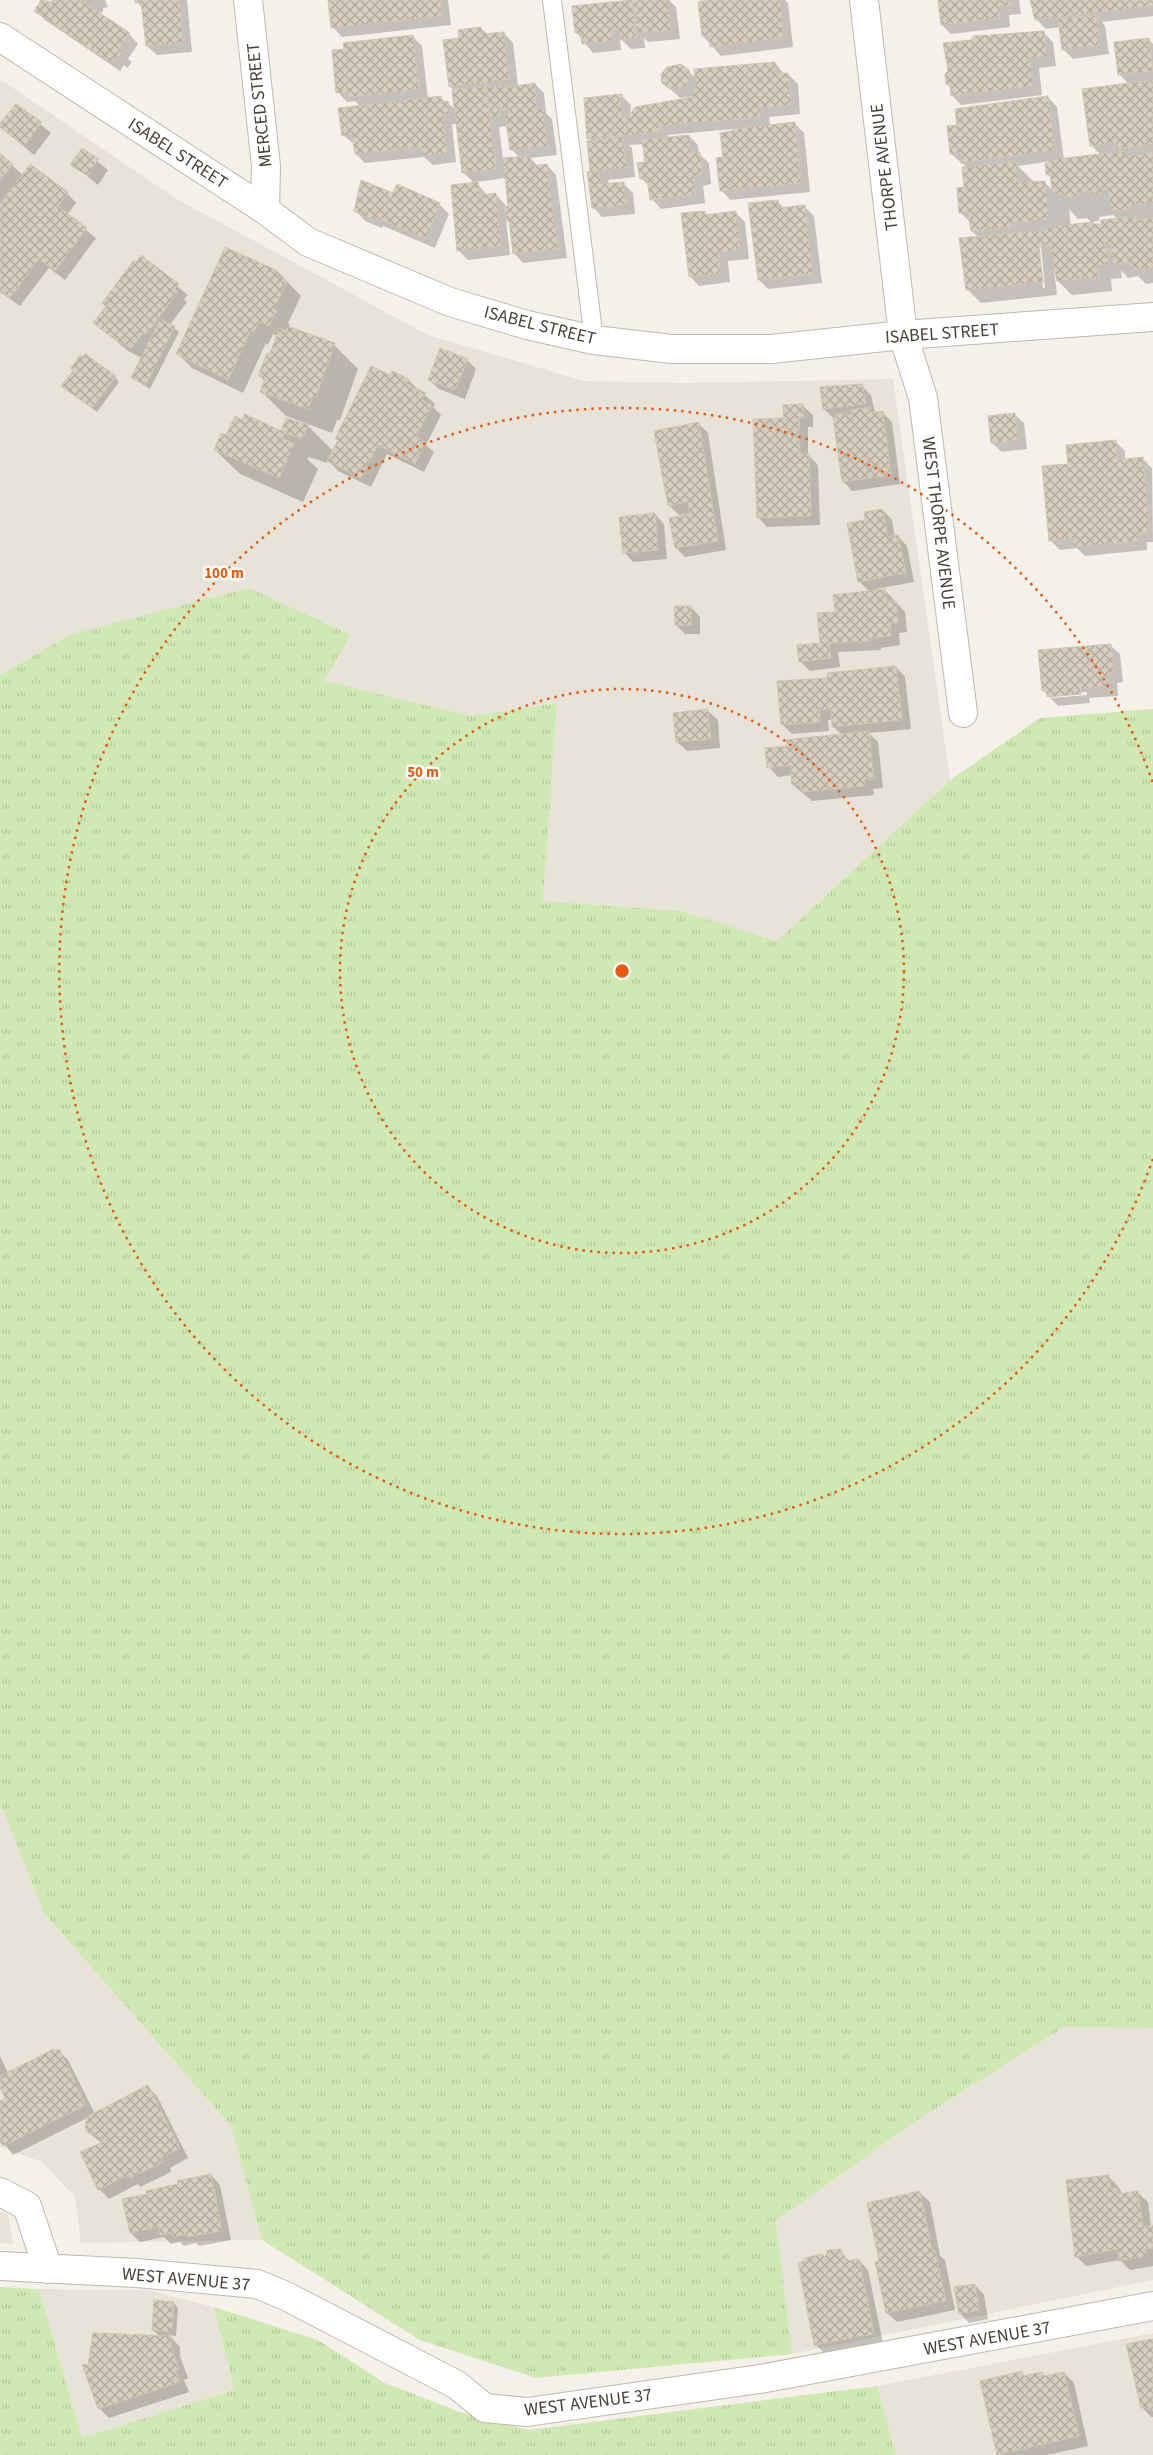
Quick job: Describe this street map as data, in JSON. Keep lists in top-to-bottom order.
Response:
{
  "streets": {
    "street": [
      "MERCED STREET",
      "ISABEL STREET",
      "THORPE AVENUE",
      "WEST THORPE AVENUE",
      "WEST AVENUE 37"
    ]
  },
  "crossings": [
    ["MERCED STREET", "ISABEL STREET"],
    ["ISABEL STREET", "THORPE AVENUE"],
    ["ISABEL STREET", "WEST THORPE AVENUE"],
    ["THORPE AVENUE", "WEST THORPE AVENUE"]
  ],
  "rings": ["100 m", "50 m"]
}
